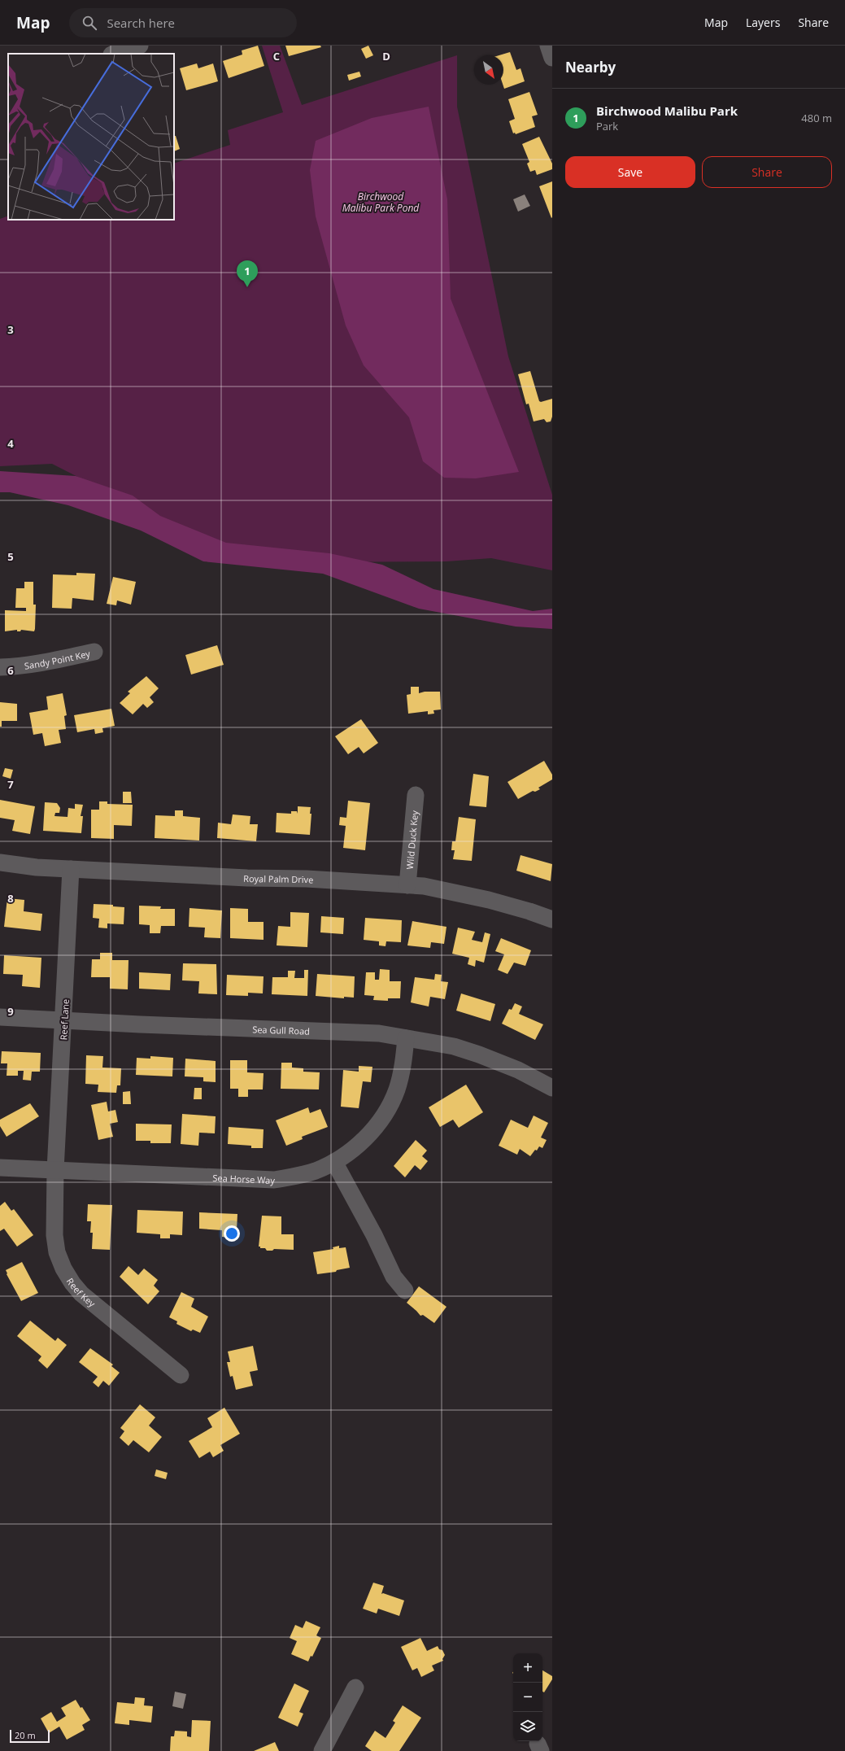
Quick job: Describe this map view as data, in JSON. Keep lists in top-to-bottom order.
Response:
{
  "streets": {
    "street": [
      "Sandy Point Key",
      "Wild Duck Key",
      "Royal Palm Drive",
      "Reef Lane",
      "Sea Gull Road",
      "Sea Horse Way",
      "Reef Key"
    ]
  },
  "crossings": [
    ["Wild Duck Key", "Royal Palm Drive"],
    ["Royal Palm Drive", "Reef Lane"],
    ["Reef Lane", "Sea Gull Road"],
    ["Reef Lane", "Sea Horse Way"],
    ["Reef Lane", "Reef Key"],
    ["Sea Gull Road", "Sea Horse Way"],
    ["Sea Horse Way", "Reef Key"]
  ],
  "water": ["Birchwood Malibu Park Pond"],
  "scale_bar": "20 m",
  "north": "bottom right",
  "page": {
    "header": "Map",
    "search": "Search here",
    "nav": ["Map", "Layers", "Share"],
    "heading": "Nearby",
    "list": [
      {
        "mark": "1",
        "name": "Birchwood Malibu Park",
        "note": "Park",
        "value": "480 m"
      }
    ],
    "buttons": ["Save", "Share"],
    "pins": "1",
    "map_buttons": ["+", "−"],
    "scale": "20 m"
  },
  "grid": {
    "columns": ["C", "D"],
    "rows": [
      "3",
      "4",
      "5",
      "6",
      "7",
      "8",
      "9"
    ]
  }
}
